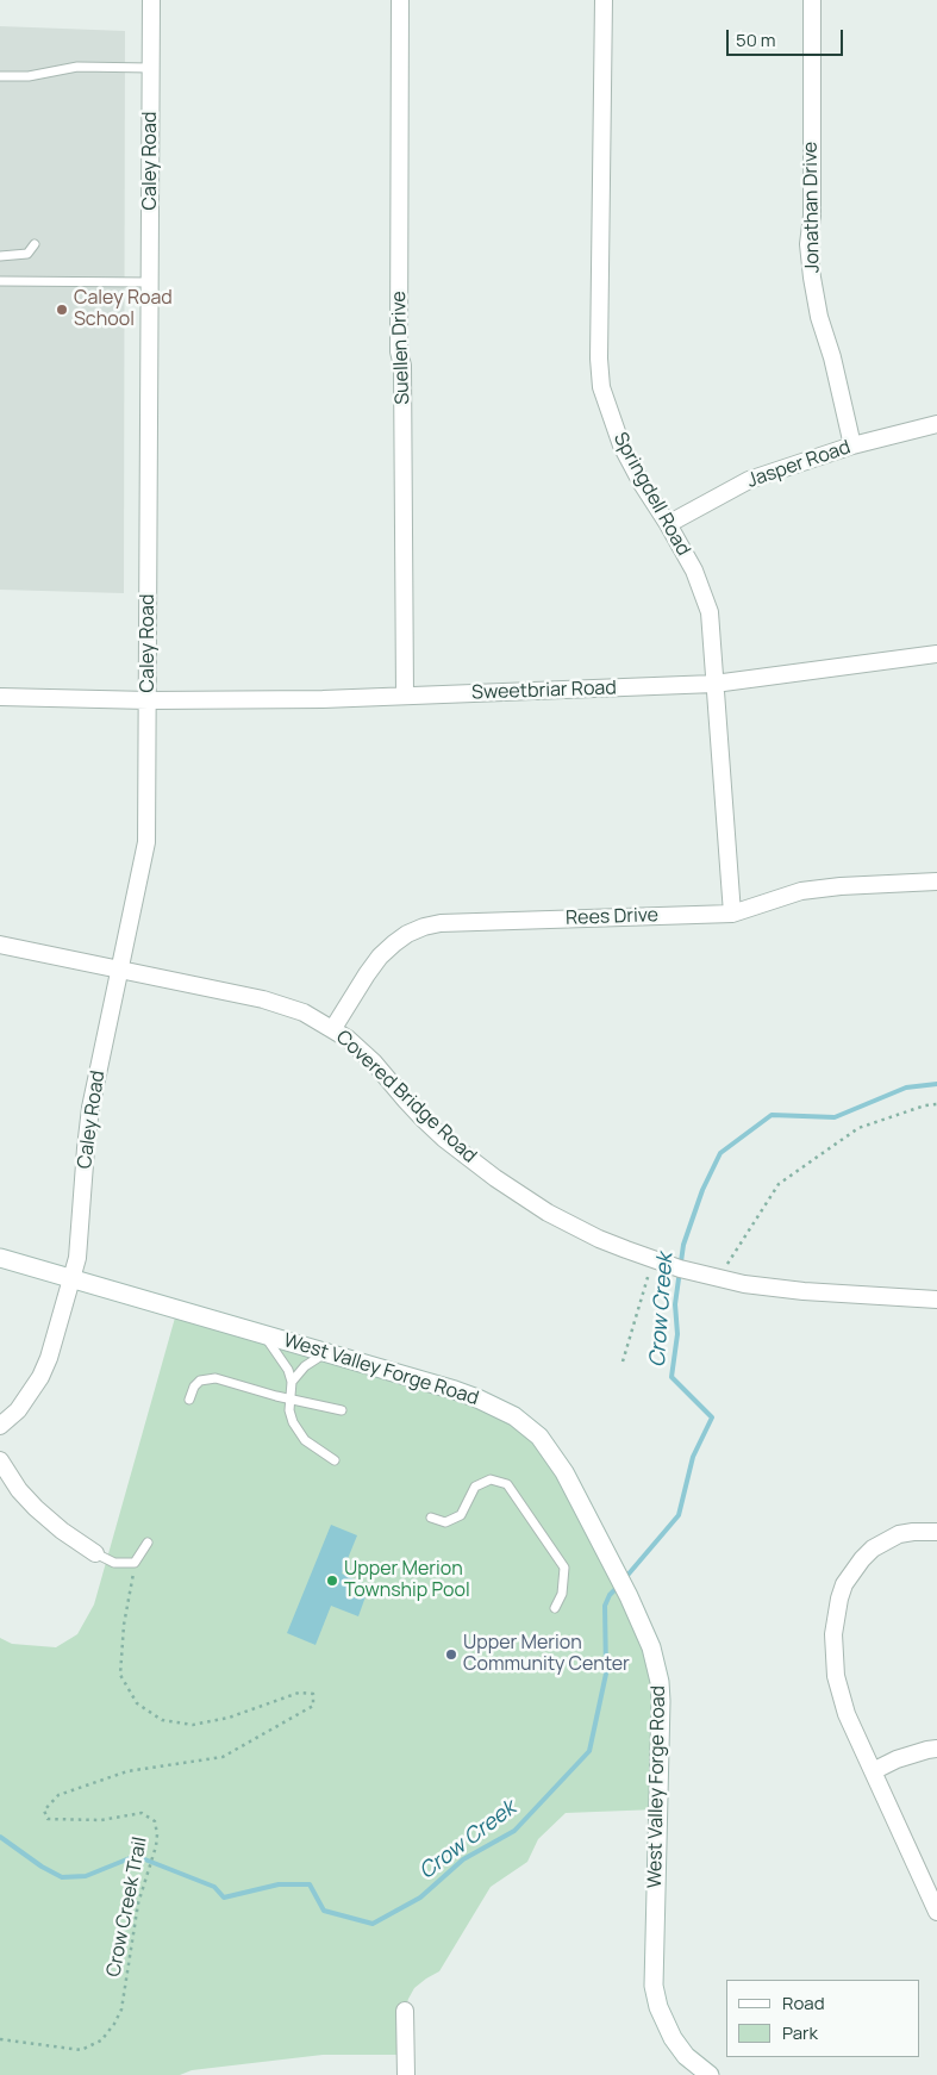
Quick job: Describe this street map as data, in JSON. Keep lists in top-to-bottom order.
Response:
{
  "streets": {
    "main road": ["West Valley Forge Road"],
    "street": [
      "Caley Road",
      "Jonathan Drive",
      "Suellen Drive",
      "Jasper Road",
      "Springdell Road",
      "Sweetbriar Road",
      "Rees Drive",
      "Covered Bridge Road"
    ],
    "path": ["Crow Creek Trail"]
  },
  "crossings": [
    ["Caley Road", "Sweetbriar Road"],
    ["Caley Road", "Covered Bridge Road"],
    ["Caley Road", "West Valley Forge Road"],
    ["Jonathan Drive", "Jasper Road"],
    ["Suellen Drive", "Sweetbriar Road"],
    ["Jasper Road", "Springdell Road"],
    ["Springdell Road", "Sweetbriar Road"],
    ["Springdell Road", "Rees Drive"],
    ["Rees Drive", "Covered Bridge Road"]
  ],
  "water": ["Crow Creek"],
  "places": ["Caley Road School", "Upper Merion Township Pool", "Upper Merion Community Center"],
  "legend": ["Road", "Park"],
  "scale_bar": "50 m"
}
